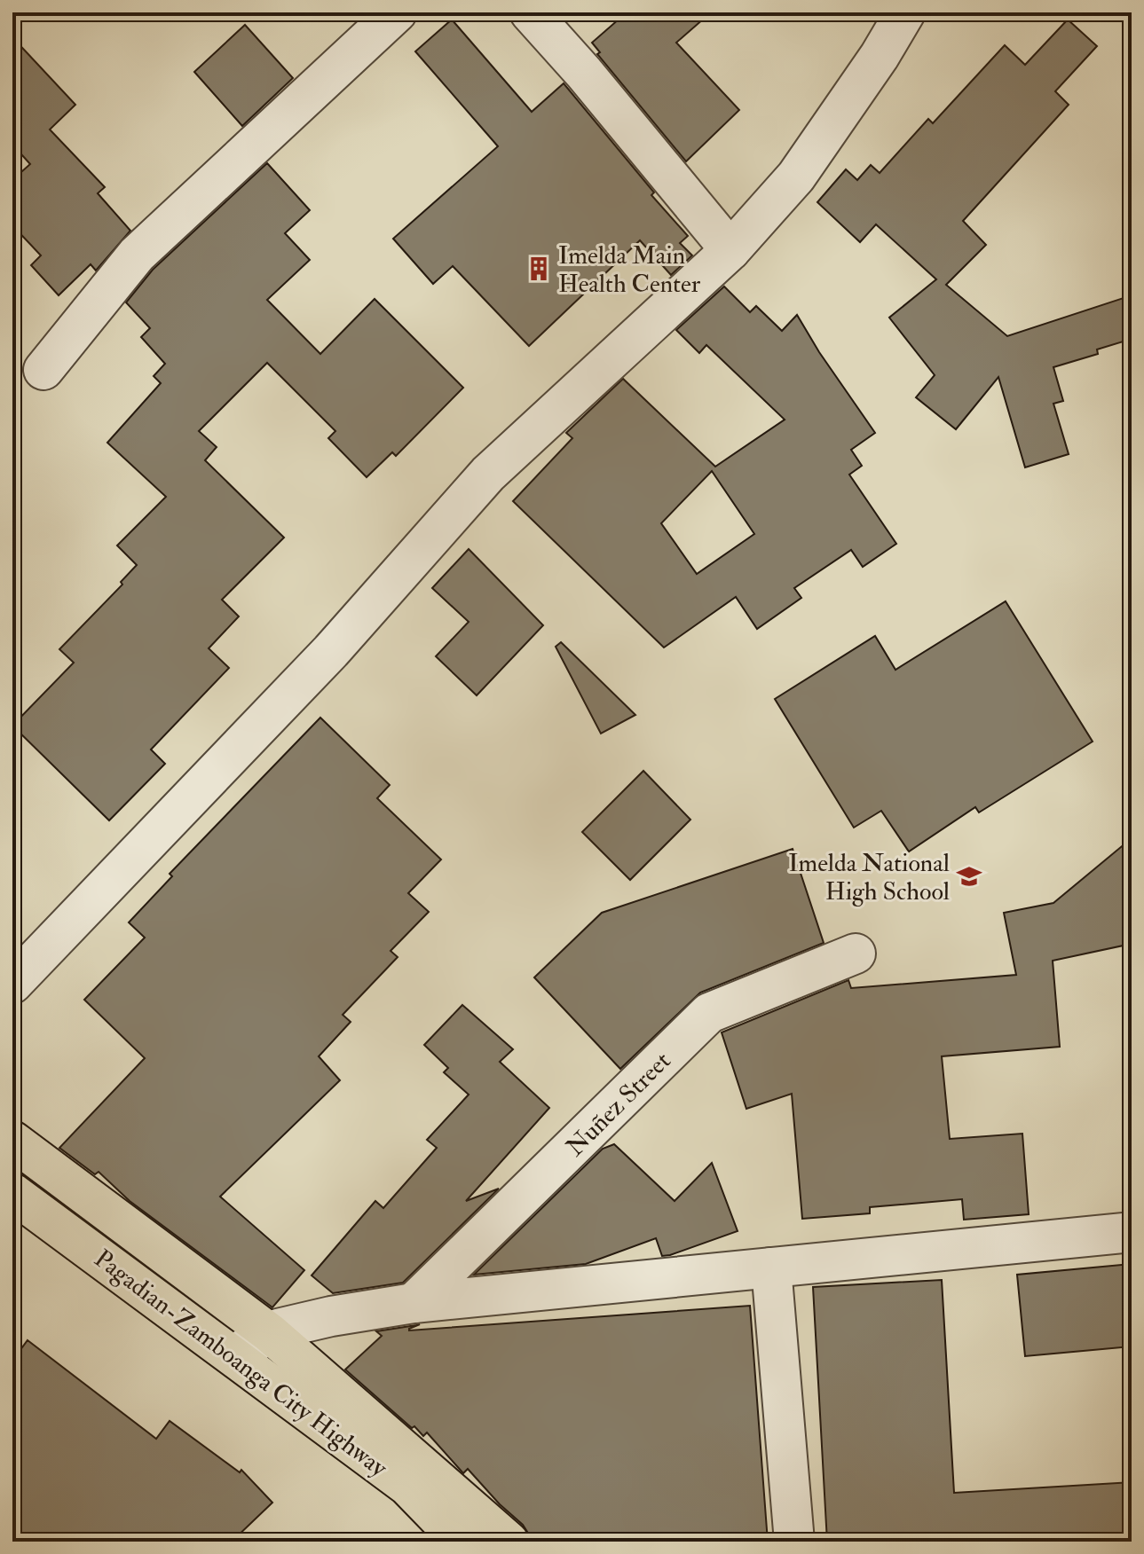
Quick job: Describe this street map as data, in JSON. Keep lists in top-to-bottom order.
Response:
{
  "streets": {
    "highway": ["Pagadian-Zamboanga City Highway"],
    "street": ["Nuñez Street"]
  },
  "places": {
    "building": ["Imelda Main Health Center"],
    "school or university": ["Imelda National High School"]
  }
}
